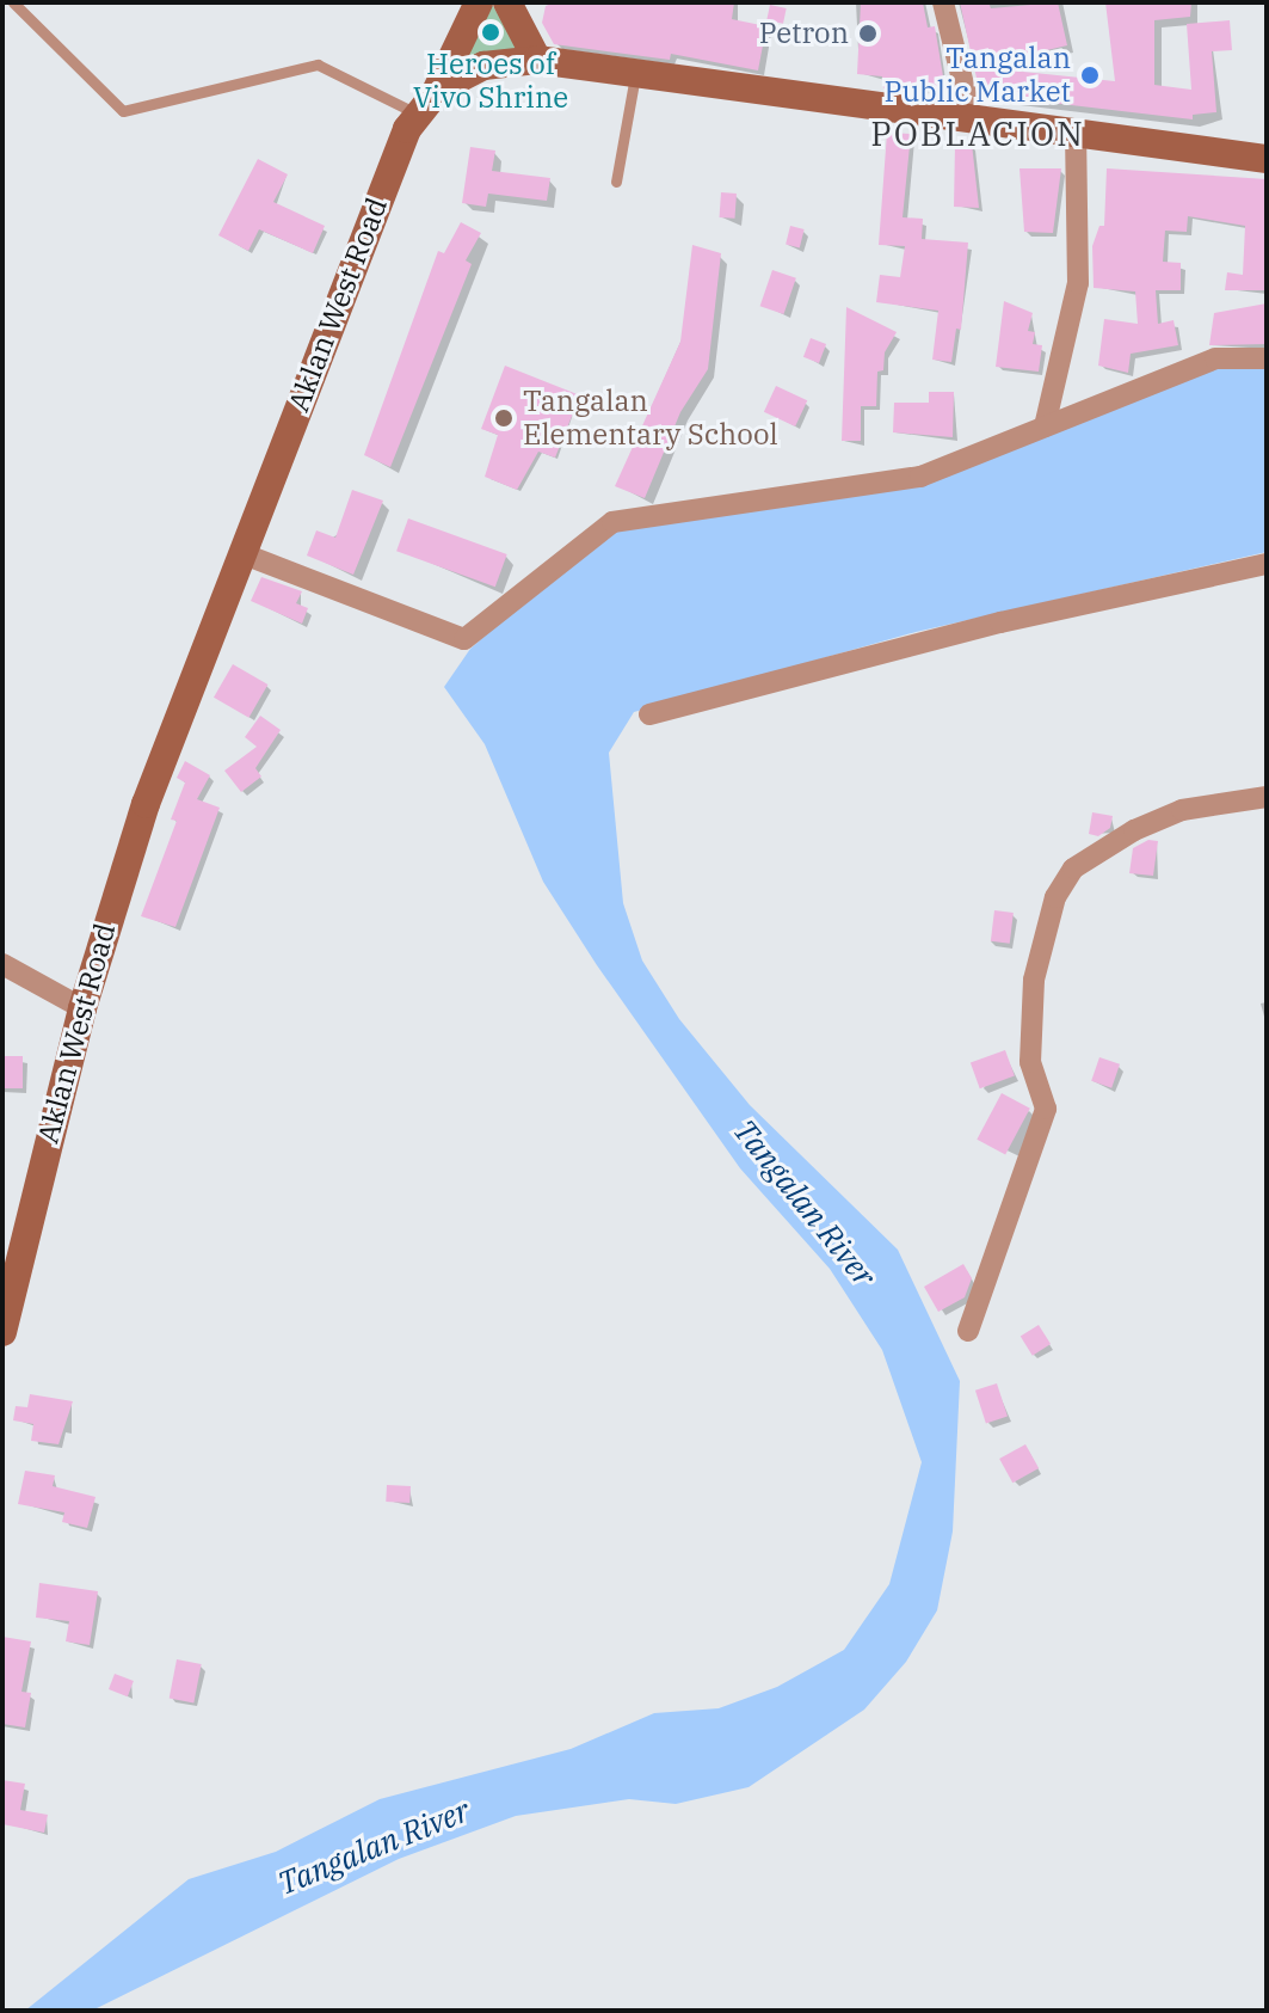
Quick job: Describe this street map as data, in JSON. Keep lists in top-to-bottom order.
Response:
{
  "streets": {
    "main road": ["Aklan West Road"]
  },
  "districts": ["POBLACION"],
  "water": ["Tangalan River"],
  "places": [
    "Heroes of Vivo Shrine",
    "Petron",
    "Tangalan Public Market",
    "Tangalan Elementary School"
  ]
}
